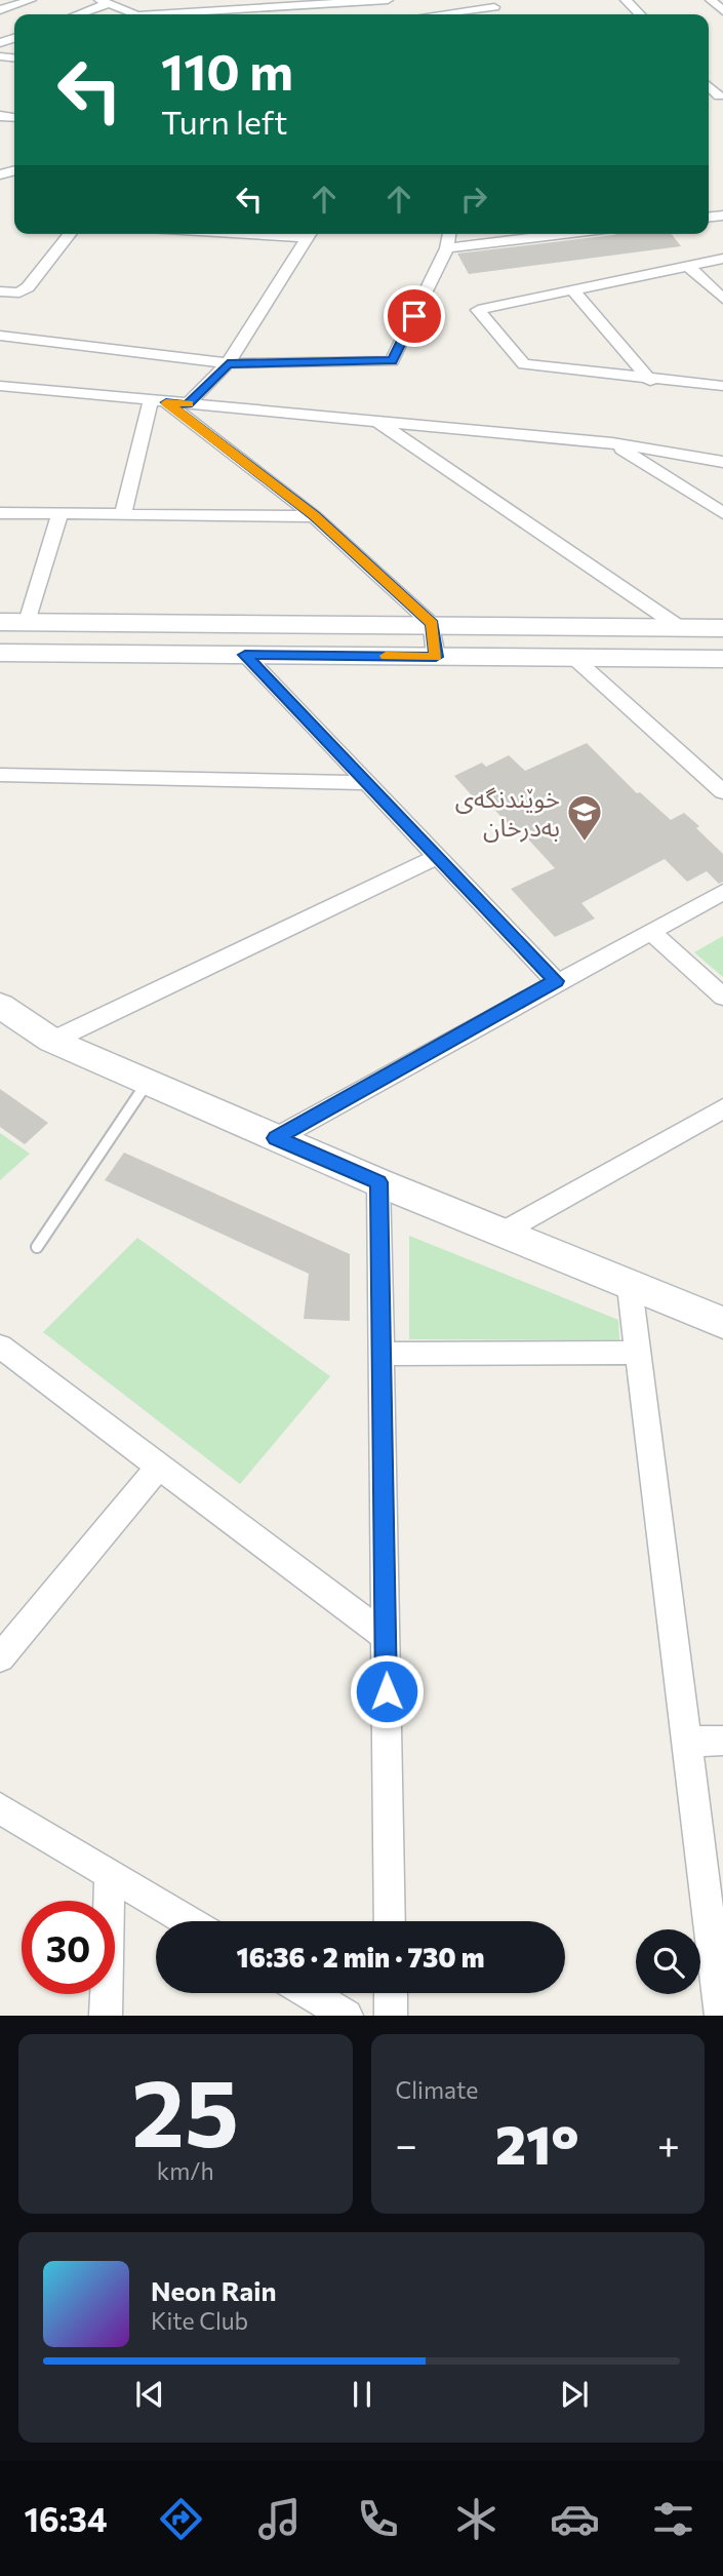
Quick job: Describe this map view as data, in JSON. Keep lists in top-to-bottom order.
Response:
{
  "places": {
    "school or university": ["خوێندنگەی بەدرخان"]
  },
  "page": {
    "turn": ["110 m", "Turn left"],
    "limit": "30",
    "trip": "16:36 · 2 min · 730 m",
    "tile": [
      ["25", "km/h"],
      "Climate"
    ],
    "heat": ["−", "21°", "+"],
    "song": ["Neon Rain", "Kite Club"],
    "tabs": "16:34"
  }
}
